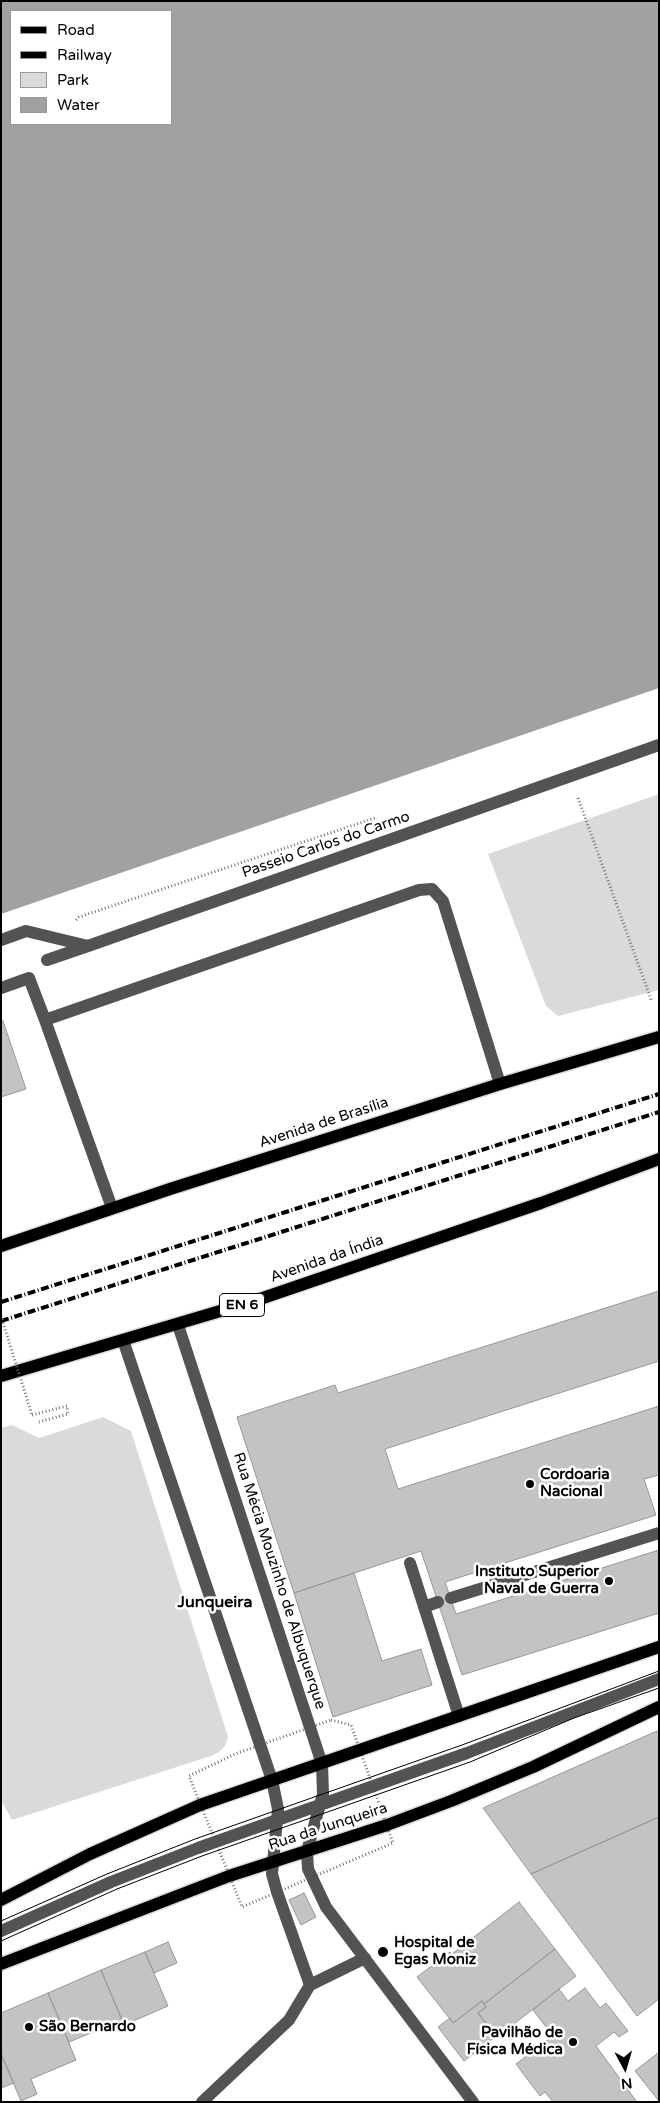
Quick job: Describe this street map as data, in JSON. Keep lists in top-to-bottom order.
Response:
{
  "streets": {
    "main road": [
      "Avenida de Brasília",
      "Avenida da Índia",
      "EN 6",
      "Rua da Junqueira"
    ],
    "street": ["Passeio Carlos do Carmo", "Rua Mécia Mouzinho de Albuquerque"]
  },
  "crossings": [
    ["Avenida da Índia", "Rua Mécia Mouzinho de Albuquerque"],
    ["Rua Mécia Mouzinho de Albuquerque", "Rua da Junqueira"]
  ],
  "districts": ["Junqueira"],
  "places": [
    "Cordoaria Nacional",
    "Instituto Superior Naval de Guerra",
    "Hospital de Egas Moniz",
    "São Bernardo",
    "Pavilhão de Física Médica"
  ],
  "legend": [
    "Road",
    "Railway",
    "Park",
    "Water"
  ],
  "north": "bottom"
}
